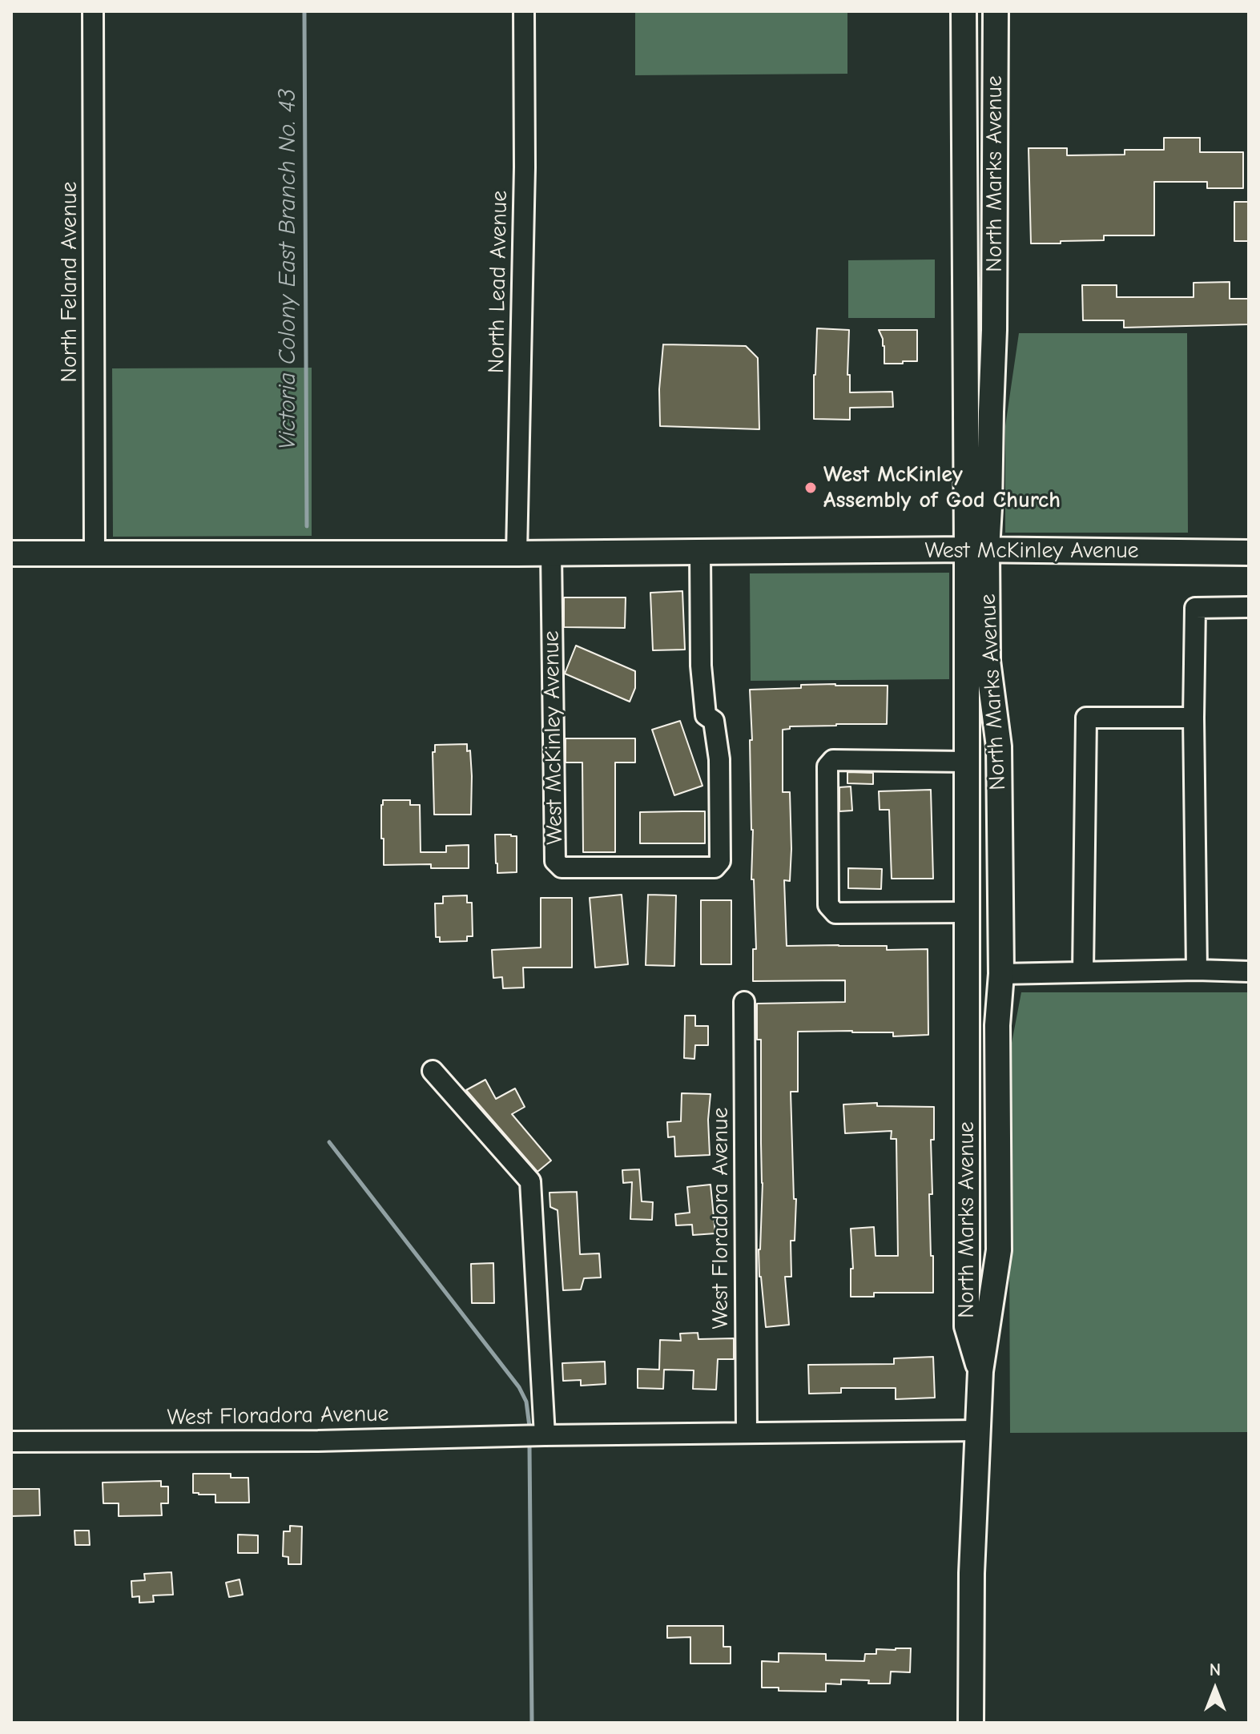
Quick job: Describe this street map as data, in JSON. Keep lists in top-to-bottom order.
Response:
{
  "streets": {
    "main road": ["North Marks Avenue", "West McKinley Avenue"],
    "street": ["North Feland Avenue", "North Lead Avenue", "West Floradora Avenue"]
  },
  "crossings": [
    ["North Marks Avenue", "West McKinley Avenue"],
    ["North Marks Avenue", "West Floradora Avenue"],
    ["North Feland Avenue", "West McKinley Avenue"],
    ["North Lead Avenue", "West McKinley Avenue"]
  ],
  "water": ["Victoria Colony East Branch No. 43"],
  "places": ["West McKinley Assembly of God Church"],
  "north": "top"
}
